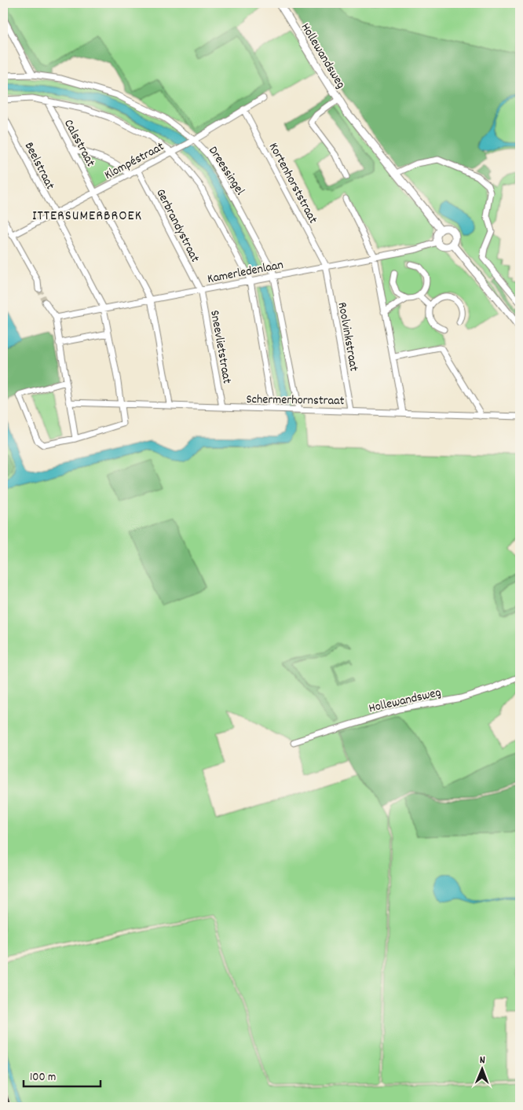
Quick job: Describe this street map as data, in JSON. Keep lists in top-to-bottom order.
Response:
{
  "streets": {
    "main road": ["Hollewandsweg"],
    "street": [
      "Calsstraat",
      "Klompéstraat",
      "Beelstraat",
      "Dreessingel",
      "Kortenhorststraat",
      "Gerbrandystraat",
      "Kamerledenlaan",
      "Roolvinkstraat",
      "Sneevlietstraat",
      "Schermerhornstraat"
    ]
  },
  "crossings": [
    ["Hollewandsweg", "Kamerledenlaan"],
    ["Calsstraat", "Klompéstraat"],
    ["Calsstraat", "Kamerledenlaan"],
    ["Calsstraat", "Schermerhornstraat"],
    ["Klompéstraat", "Beelstraat"],
    ["Klompéstraat", "Dreessingel"],
    ["Klompéstraat", "Kortenhorststraat"],
    ["Klompéstraat", "Gerbrandystraat"],
    ["Beelstraat", "Kamerledenlaan"],
    ["Beelstraat", "Schermerhornstraat"],
    ["Dreessingel", "Kamerledenlaan"],
    ["Dreessingel", "Schermerhornstraat"],
    ["Kortenhorststraat", "Kamerledenlaan"],
    ["Kortenhorststraat", "Roolvinkstraat"],
    ["Gerbrandystraat", "Kamerledenlaan"],
    ["Gerbrandystraat", "Sneevlietstraat"],
    ["Kamerledenlaan", "Roolvinkstraat"],
    ["Kamerledenlaan", "Sneevlietstraat"],
    ["Roolvinkstraat", "Schermerhornstraat"],
    ["Sneevlietstraat", "Schermerhornstraat"]
  ],
  "districts": ["ITTERSUMERBROEK"],
  "scale_bar": "100 m",
  "north": "top"
}
